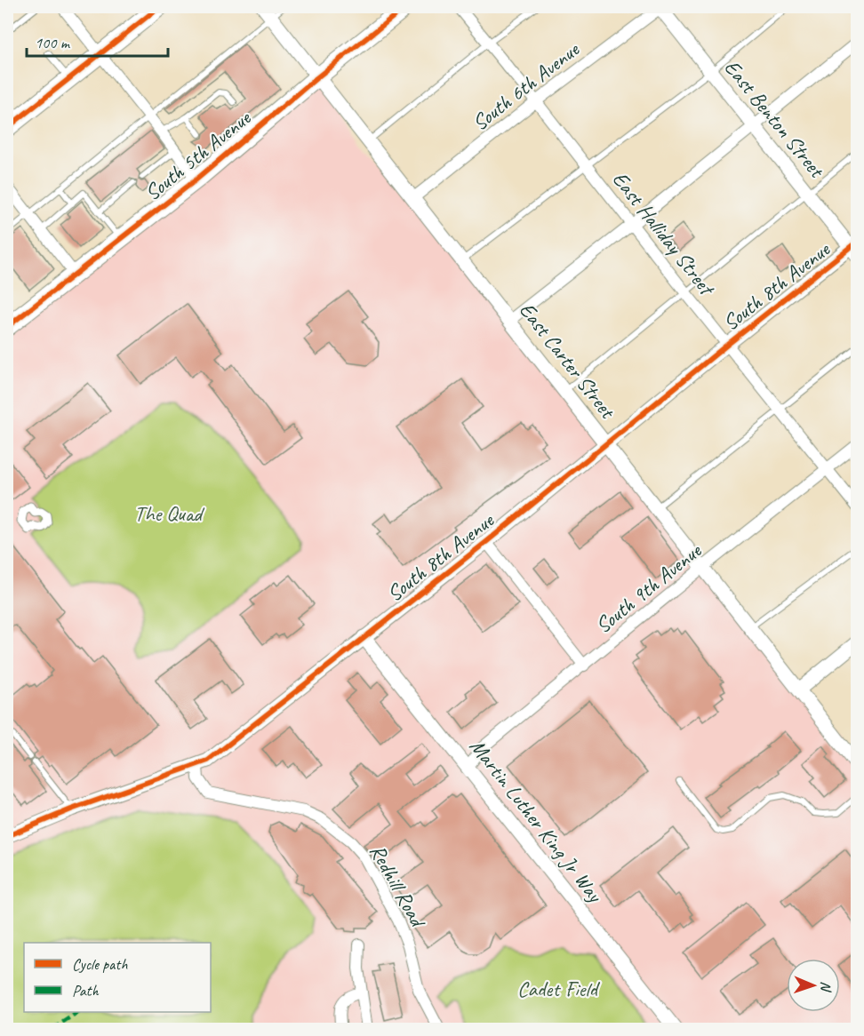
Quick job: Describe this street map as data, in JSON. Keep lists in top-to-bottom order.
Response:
{
  "streets": {
    "main road": ["South 5th Avenue"],
    "street": [
      "South 6th Avenue",
      "East Benton Street",
      "East Halliday Street",
      "South 8th Avenue",
      "East Carter Street",
      "South 9th Avenue",
      "Martin Luther King Jr Way",
      "Redhill Road"
    ]
  },
  "crossings": [
    ["South 6th Avenue", "East Benton Street"],
    ["South 6th Avenue", "East Halliday Street"],
    ["South 6th Avenue", "East Carter Street"],
    ["East Benton Street", "South 8th Avenue"],
    ["South 5th Avenue", "East Carter Street"],
    ["East Halliday Street", "South 8th Avenue"],
    ["East Halliday Street", "South 9th Avenue"],
    ["South 8th Avenue", "East Carter Street"],
    ["South 8th Avenue", "Martin Luther King Jr Way"],
    ["South 8th Avenue", "Redhill Road"],
    ["East Carter Street", "South 9th Avenue"],
    ["South 9th Avenue", "Martin Luther King Jr Way"]
  ],
  "parks": ["The Quad", "Cadet Field"],
  "legend": ["Cycle path", "Path"],
  "scale_bar": "100 m",
  "north": "right"
}
